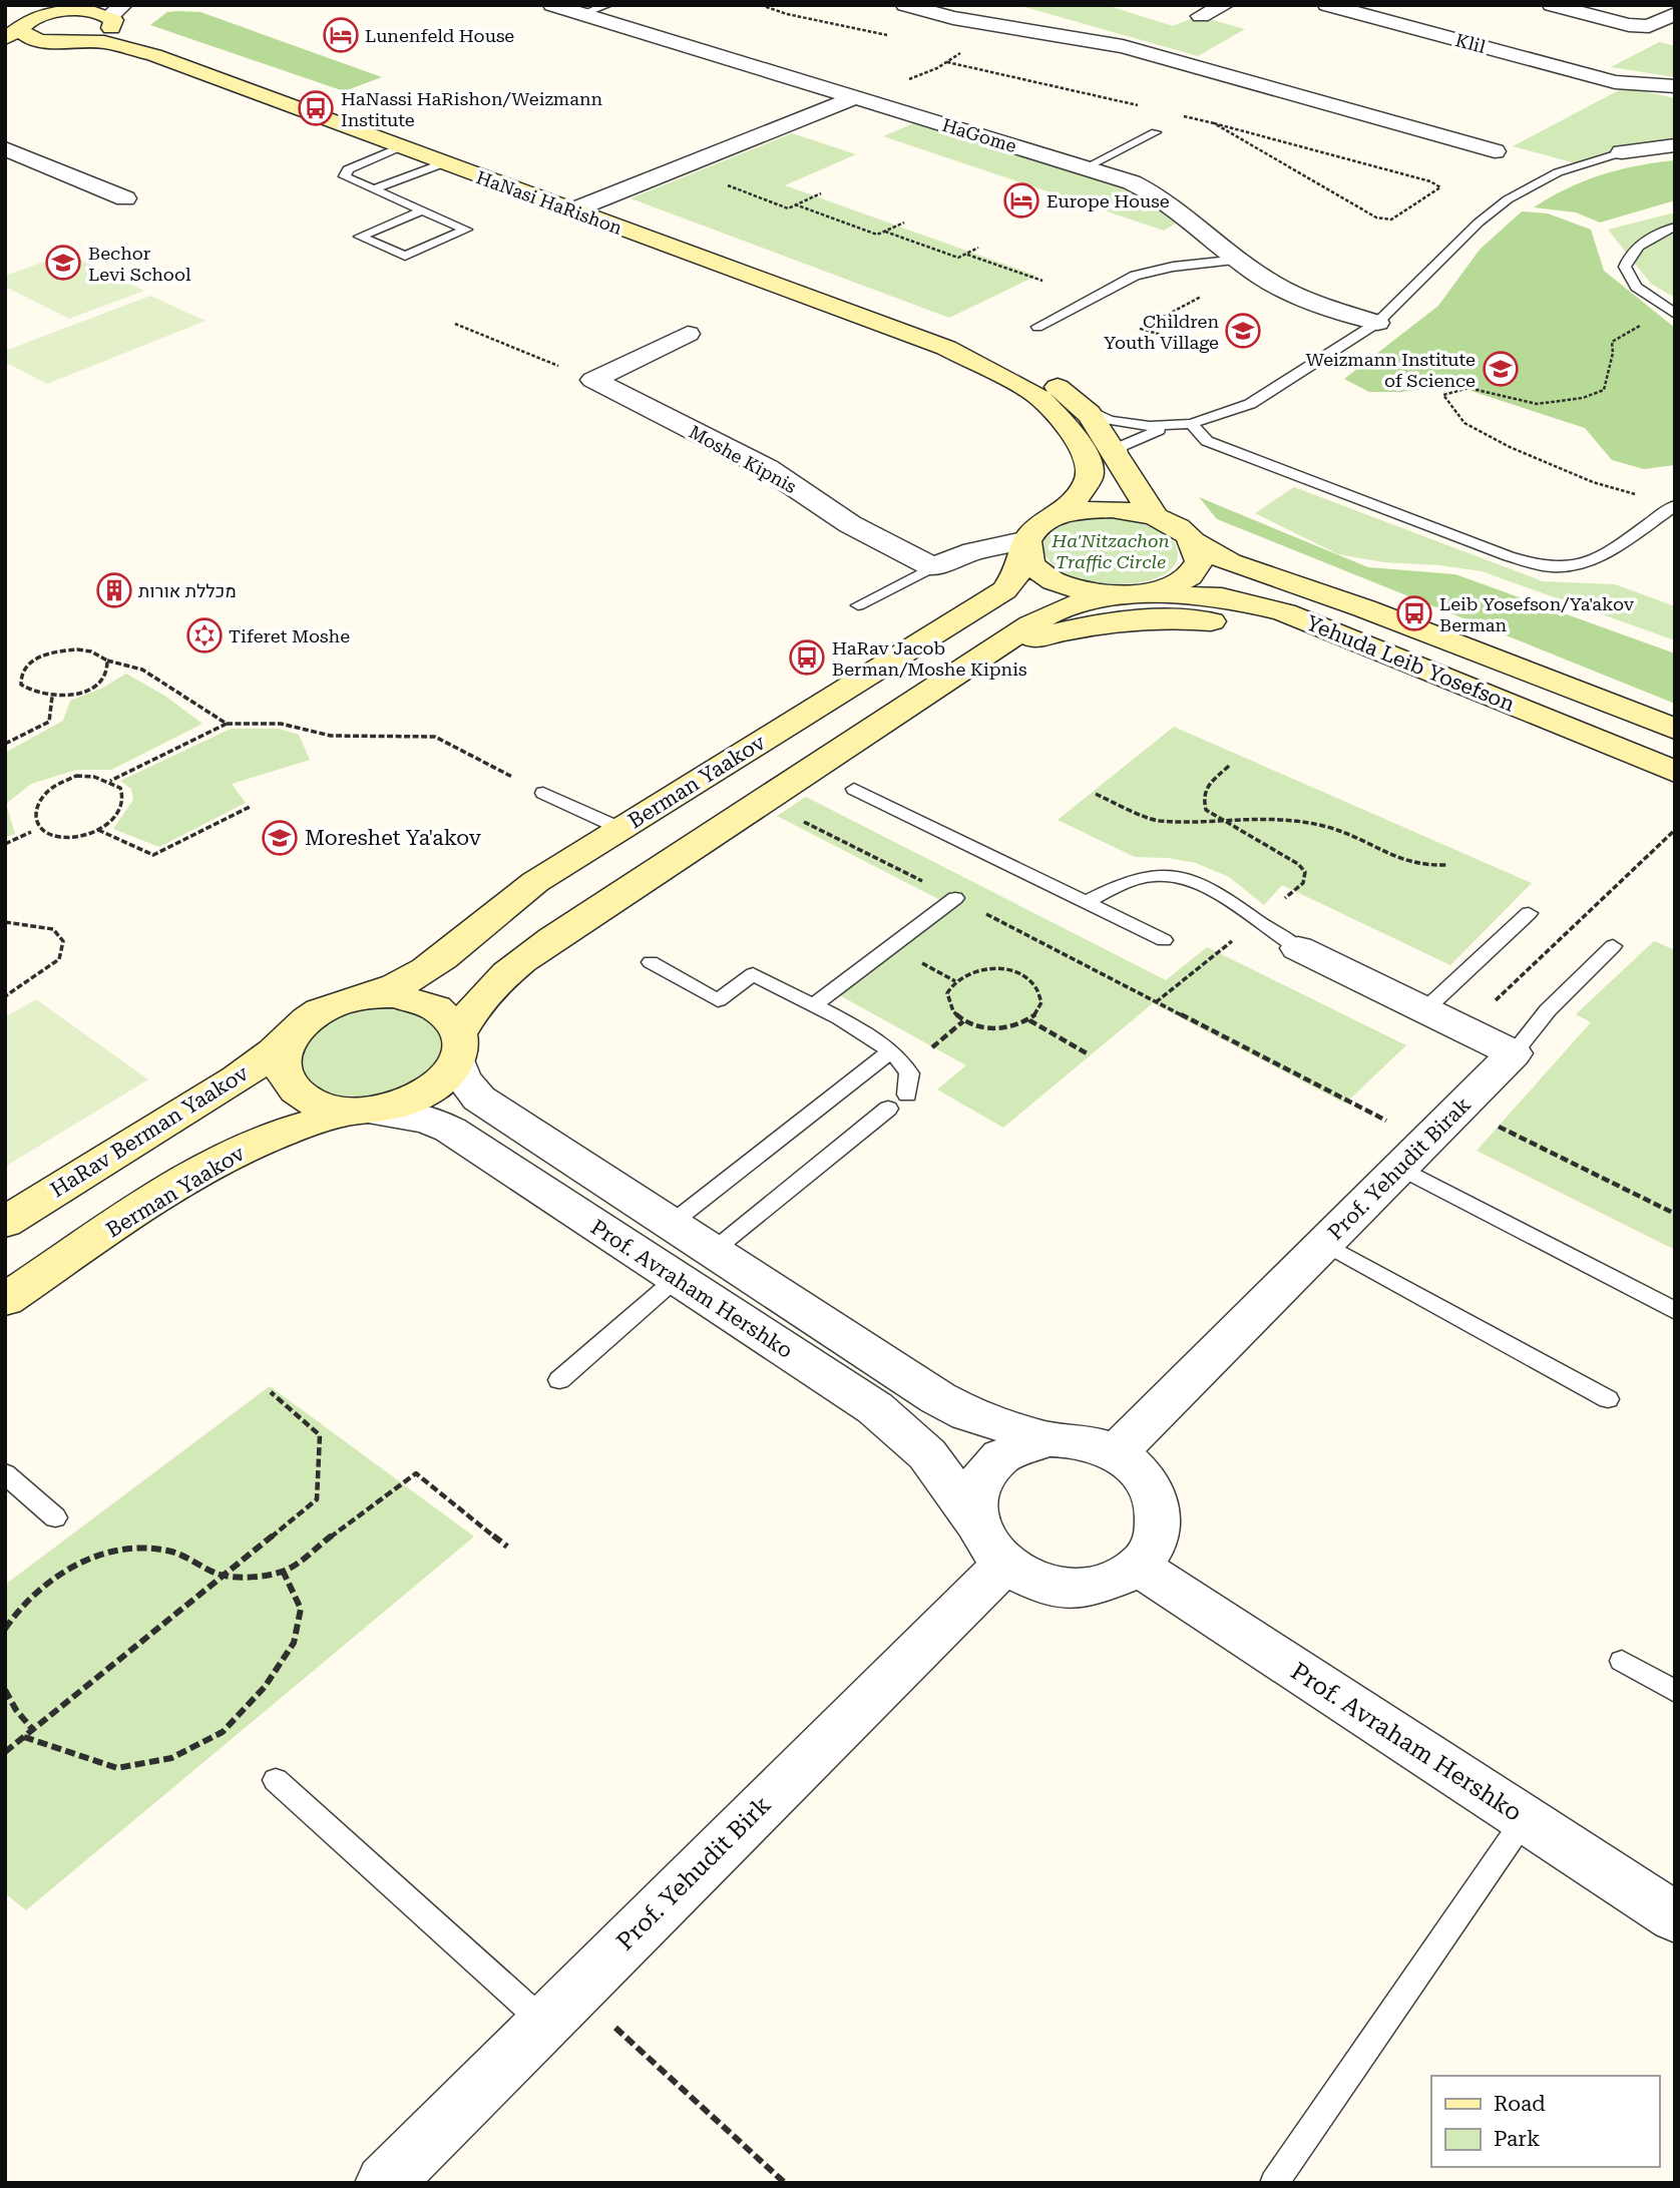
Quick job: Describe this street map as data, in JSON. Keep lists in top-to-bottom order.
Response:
{
  "streets": {
    "street": [
      "Klil",
      "HaGome",
      "HaNasi HaRishon",
      "Moshe Kipnis",
      "Yehuda Leib Yosefson",
      "Berman Yaakov",
      "HaRav Berman Yaakov",
      "Prof. Yehudit Birak",
      "Prof. Avraham Hershko",
      "Prof. Yehudit Birk"
    ]
  },
  "crossings": [
    ["HaNasi HaRishon", "Yehuda Leib Yosefson"],
    ["HaNasi HaRishon", "Berman Yaakov"],
    ["Berman Yaakov", "HaRav Berman Yaakov"],
    ["Berman Yaakov", "Prof. Avraham Hershko"],
    ["HaRav Berman Yaakov", "Prof. Avraham Hershko"],
    ["Prof. Yehudit Birak", "Prof. Avraham Hershko"],
    ["Prof. Yehudit Birak", "Prof. Yehudit Birk"],
    ["Prof. Avraham Hershko", "Prof. Yehudit Birk"]
  ],
  "parks": ["Ha'Nitzachon Traffic Circle"],
  "places": {
    "hotel": ["Lunenfeld House", "Europe House"],
    "bus stop": ["HaNassi HaRishon/Weizmann Institute", "Leib Yosefson/Ya'akov Berman", "HaRav Jacob Berman/Moshe Kipnis"],
    "school or university": [
      "Bechor Levi School",
      "Children Youth Village",
      "Weizmann Institute of Science",
      "Moreshet Ya'akov"
    ],
    "building": ["מכללת אורות"],
    "synagogue": ["Tiferet Moshe"]
  },
  "legend": ["Road", "Park"]
}
